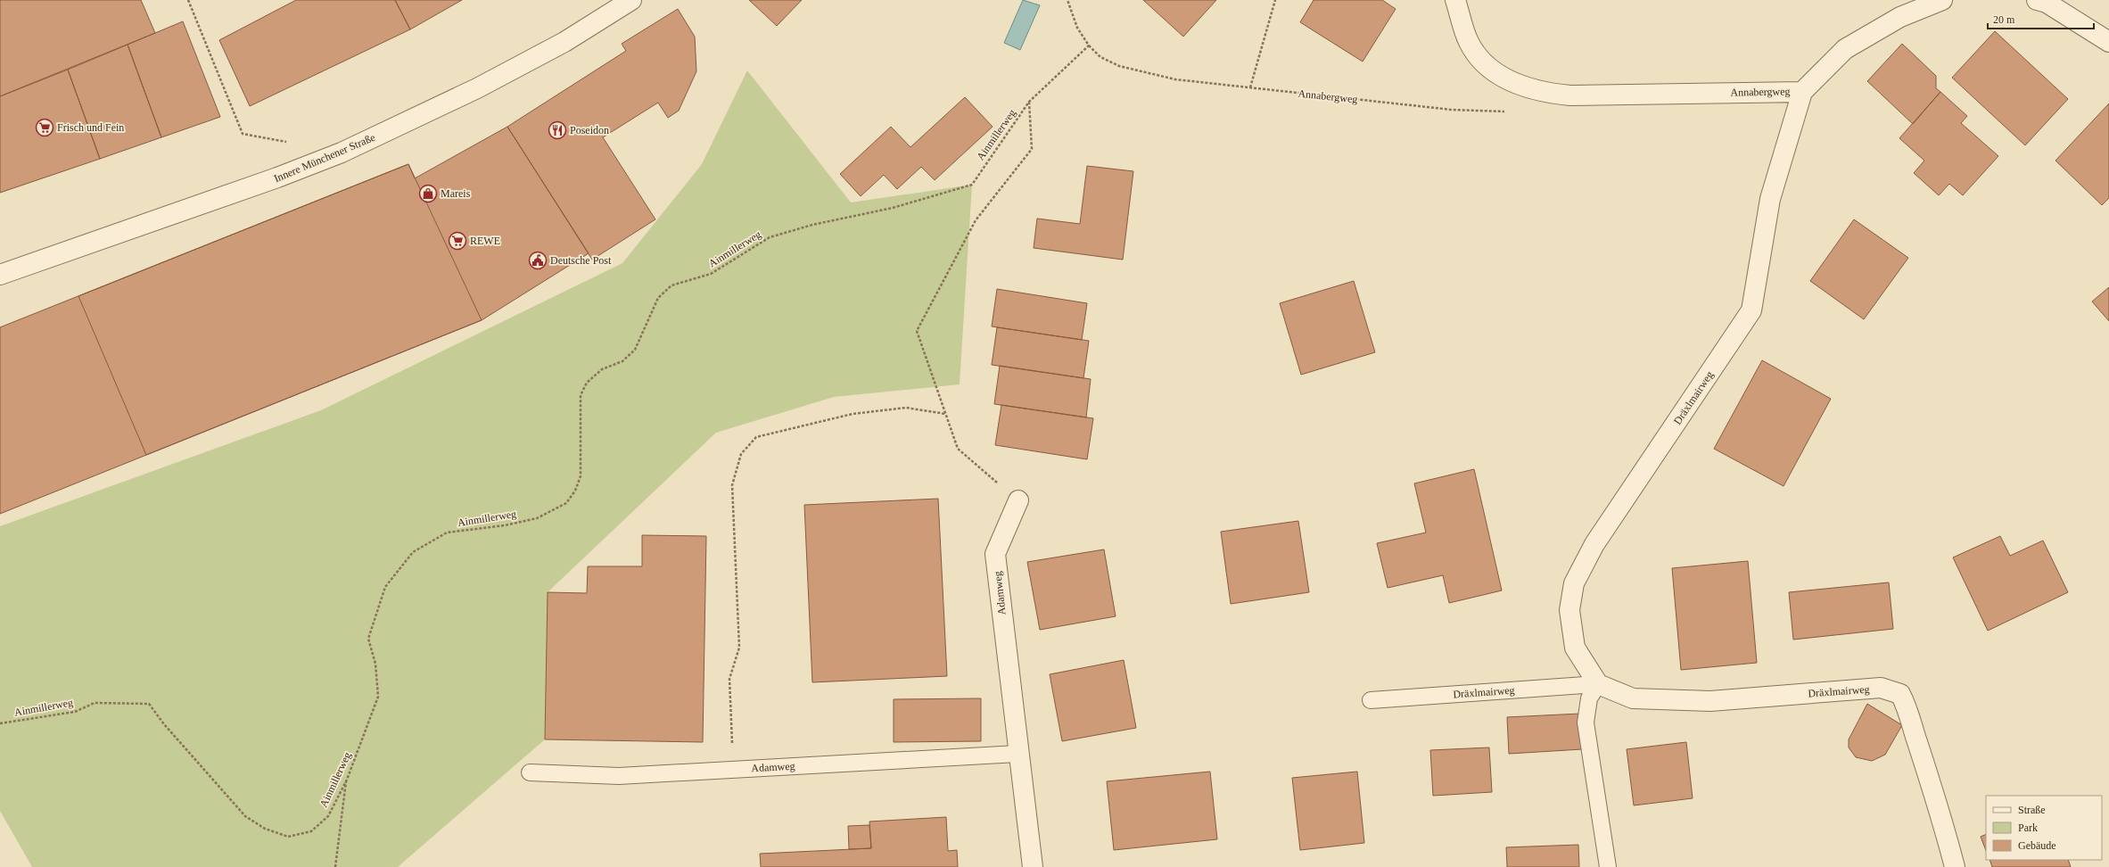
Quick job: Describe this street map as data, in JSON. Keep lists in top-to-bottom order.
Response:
{
  "streets": {
    "street": [
      "Annabergweg",
      "Innere Münchener Straße",
      "Dräxlmairweg",
      "Adamweg"
    ],
    "path": ["Ainmillerweg"]
  },
  "crossings": [
    ["Annabergweg", "Dräxlmairweg"]
  ],
  "places": {
    "supermarket": ["Frisch und Fein", "REWE"],
    "restaurant": ["Poseidon"],
    "shop": ["Mareis"],
    "public building": ["Deutsche Post"]
  },
  "legend": ["Straße", "Park", "Gebäude"],
  "scale_bar": "20 m"
}
